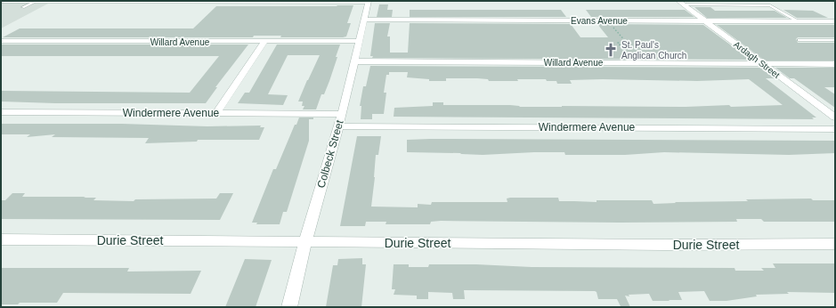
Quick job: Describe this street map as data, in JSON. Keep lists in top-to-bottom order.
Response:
{
  "streets": {
    "street": [
      "Evans Avenue",
      "Willard Avenue",
      "Ardagh Street",
      "Windermere Avenue",
      "Colbeck Street",
      "Durie Street"
    ]
  },
  "crossings": [
    ["Evans Avenue", "Ardagh Street"],
    ["Evans Avenue", "Colbeck Street"],
    ["Willard Avenue", "Ardagh Street"],
    ["Willard Avenue", "Colbeck Street"],
    ["Windermere Avenue", "Colbeck Street"],
    ["Colbeck Street", "Durie Street"]
  ],
  "places": {
    "church": ["St. Paul's Anglican Church"]
  }
}
